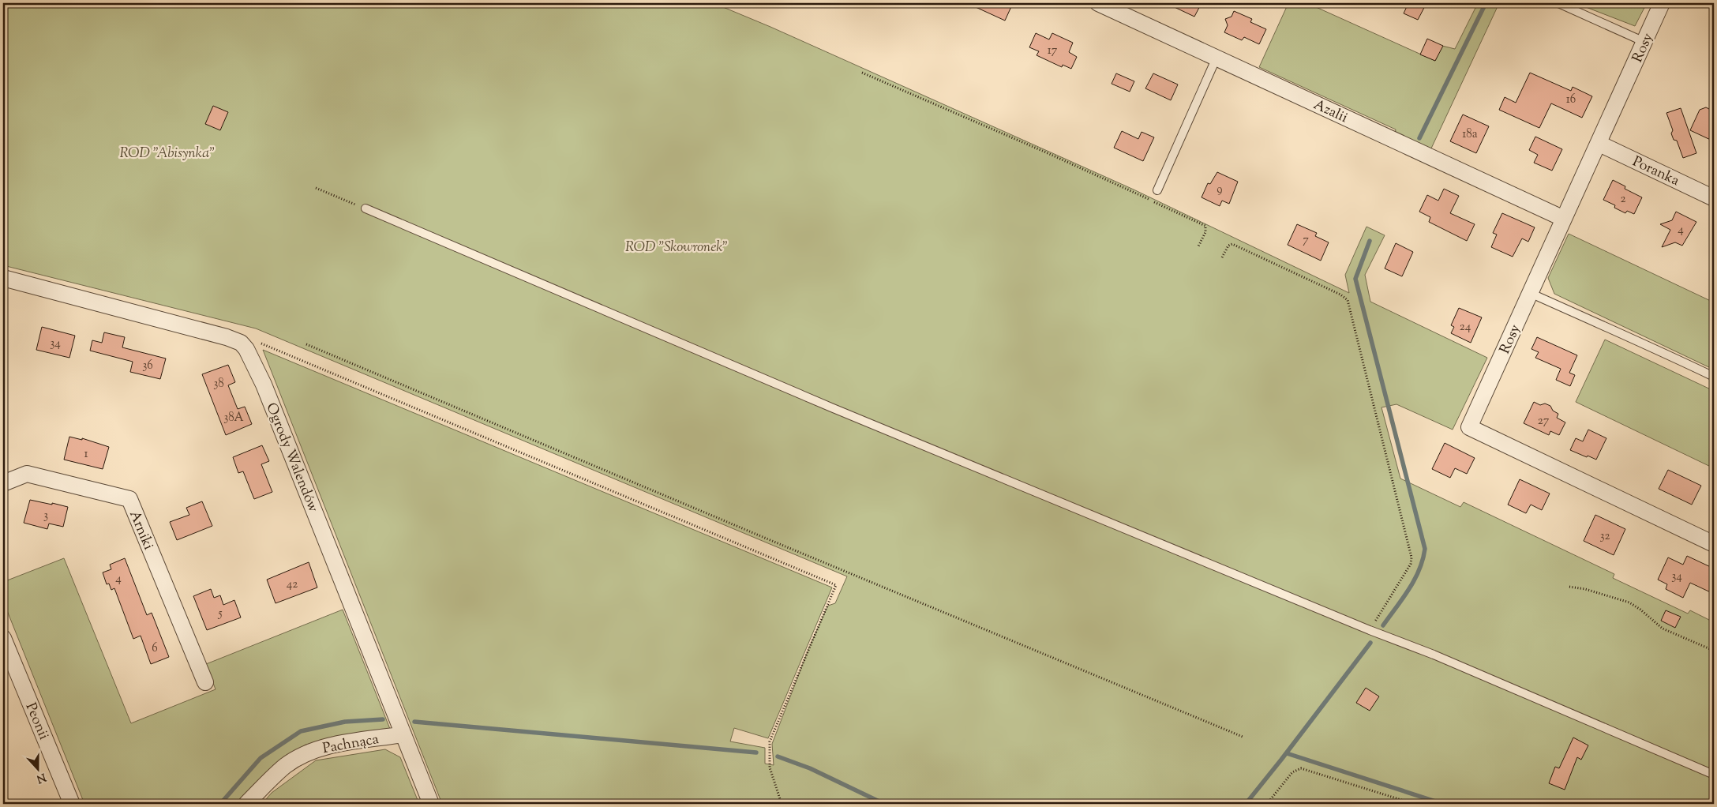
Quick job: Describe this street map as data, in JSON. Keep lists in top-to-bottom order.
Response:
{
  "streets": {
    "street": [
      "Rosy",
      "Azalii",
      "Poranka",
      "Ogrody Walendów",
      "Arniki",
      "Peonii",
      "Pachnąca"
    ]
  },
  "crossings": [
    ["Rosy", "Azalii"],
    ["Rosy", "Poranka"],
    ["Ogrody Walendów", "Pachnąca"]
  ],
  "parks": ["ROD \"Abisynka\"", "ROD \"Skowronek\""],
  "house_numbers": [
    "17",
    "16",
    "18a",
    "9",
    "2",
    "4",
    "7",
    "24",
    "34",
    "36",
    "38",
    "38A",
    "27",
    "1",
    "3",
    "32",
    "34",
    "4",
    "42",
    "5",
    "6"
  ],
  "north": "bottom"
}
